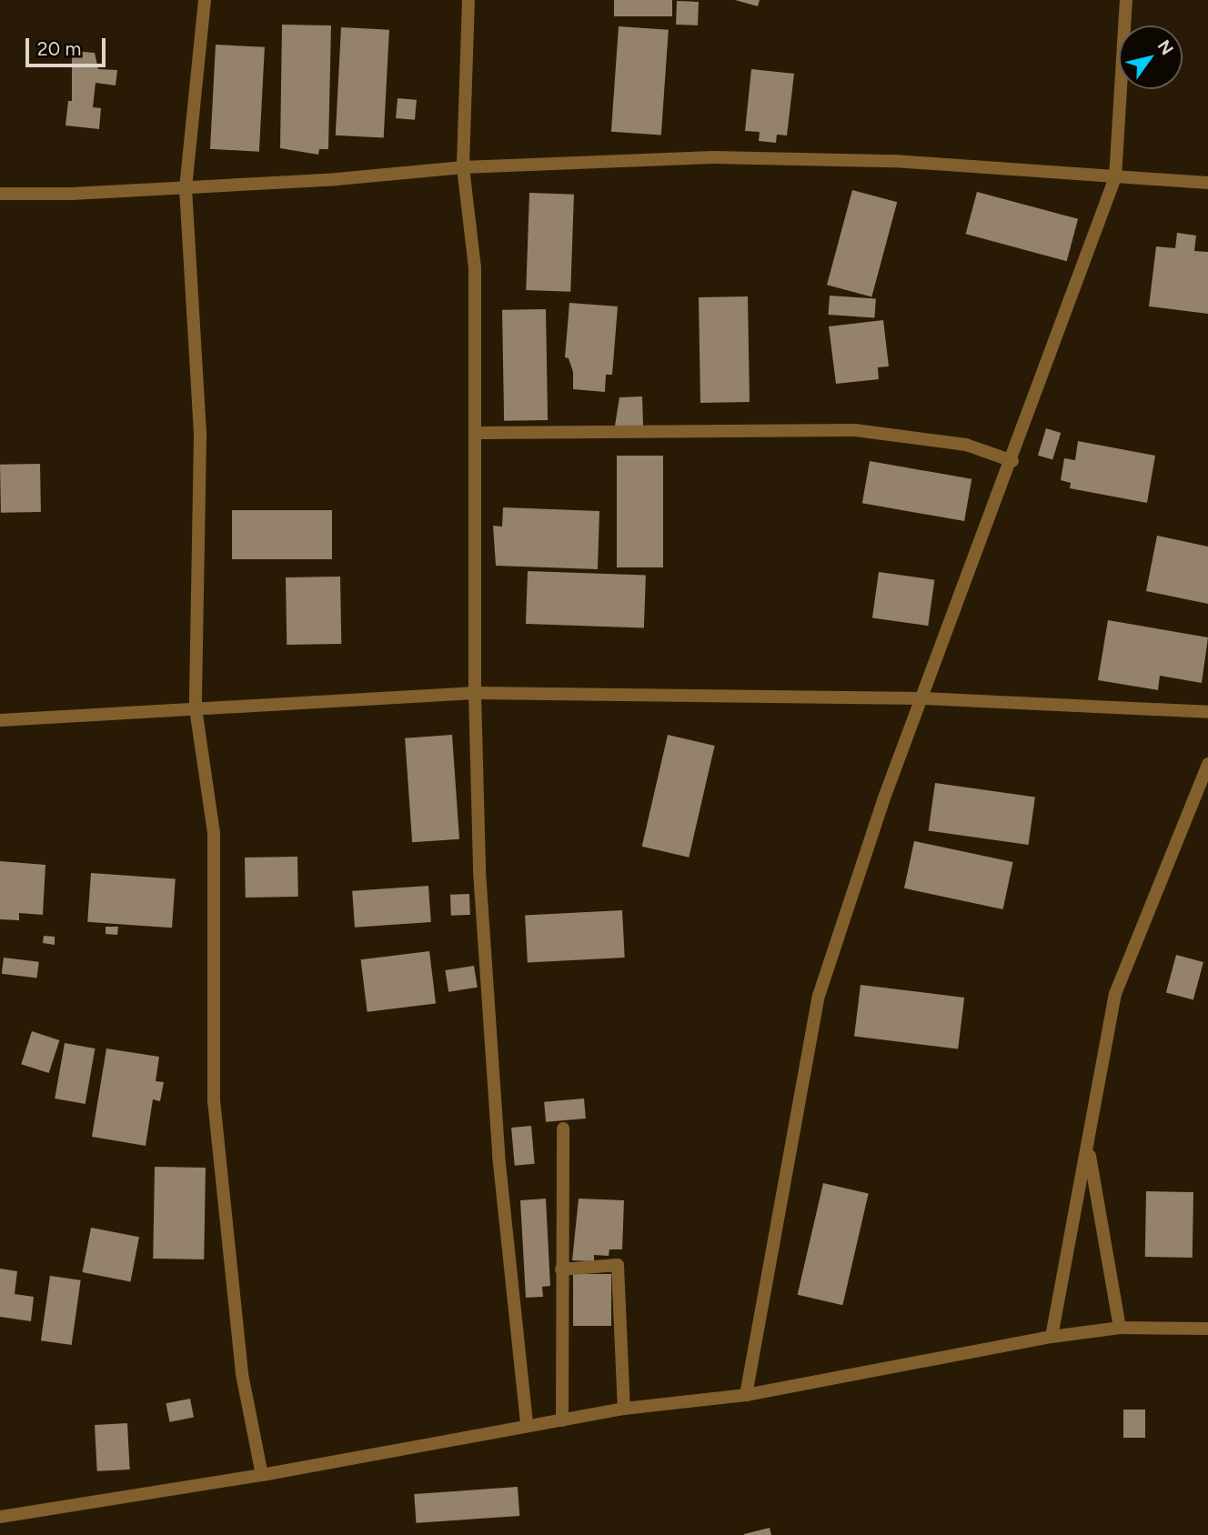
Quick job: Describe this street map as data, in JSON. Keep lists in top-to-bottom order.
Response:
{
  "scale_bar": "20 m",
  "north": "top right"
}
